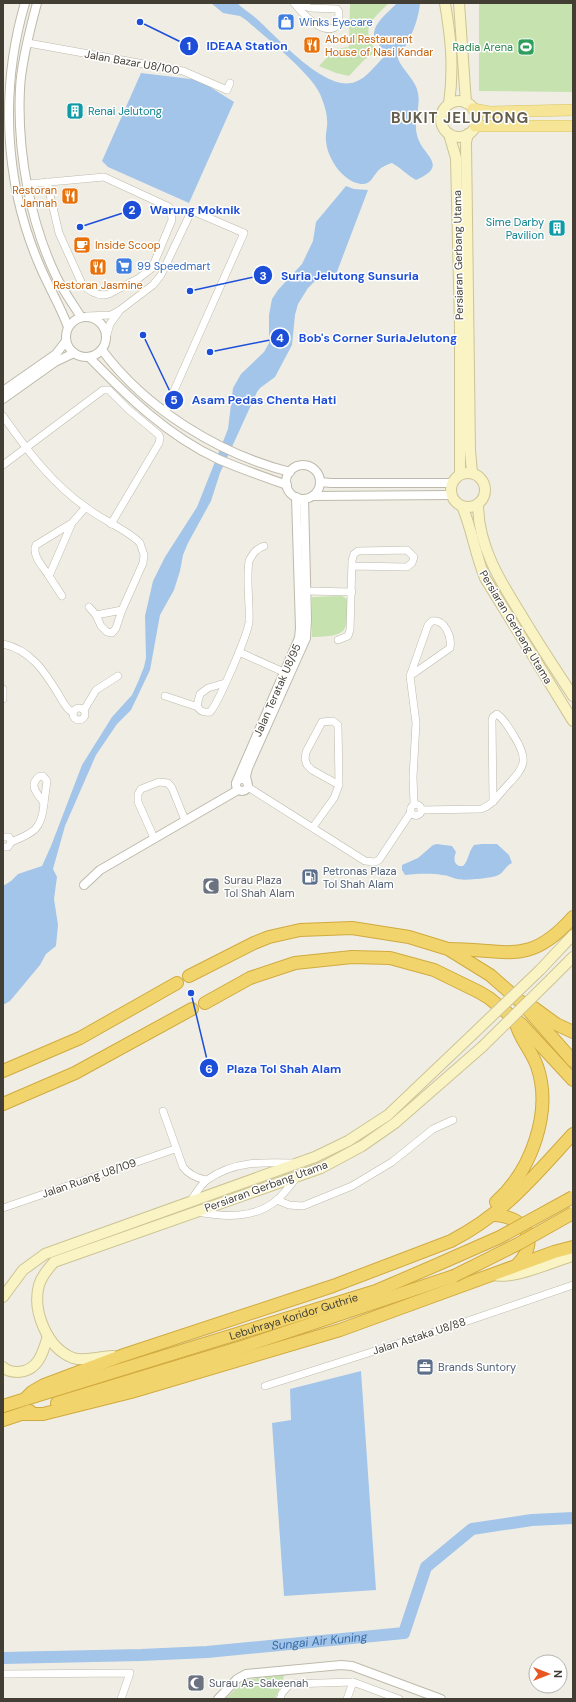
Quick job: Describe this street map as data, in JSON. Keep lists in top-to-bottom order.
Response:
{
  "streets": {
    "highway": ["Lebuhraya Koridor Guthrie"],
    "main road": ["Persiaran Gerbang Utama"],
    "street": [
      "Jalan Bazar U8/100",
      "Jalan Teratak U8/95",
      "Jalan Ruang U8/109",
      "Jalan Astaka U8/88"
    ]
  },
  "districts": ["BUKIT JELUTONG"],
  "water": ["Sungai Air Kuning"],
  "places": {
    "other": [
      "IDEAA Station",
      "Warung Moknik",
      "Suria Jelutong Sunsuria",
      "Asam Pedas Chenta Hati",
      "Bob's Corner SuriaJelutong",
      "Plaza Tol Shah Alam"
    ],
    "shop": ["Winks Eyecare"],
    "restaurant": ["Abdul Restaurant House of Nasi Kandar", "Restoran Jannah", "Restoran Jasmine"],
    "sports": ["Radia Arena"],
    "building": ["Renai Jelutong", "Sime Darby Pavilion"],
    "cafe": ["Inside Scoop"],
    "supermarket": ["99 Speedmart"],
    "fuel station": ["Petronas Plaza Tol Shah Alam"],
    "mosque": ["Surau Plaza Tol Shah Alam", "Surau As-Sakeenah"],
    "office": ["Brands Suntory"]
  },
  "north": "right"
}
